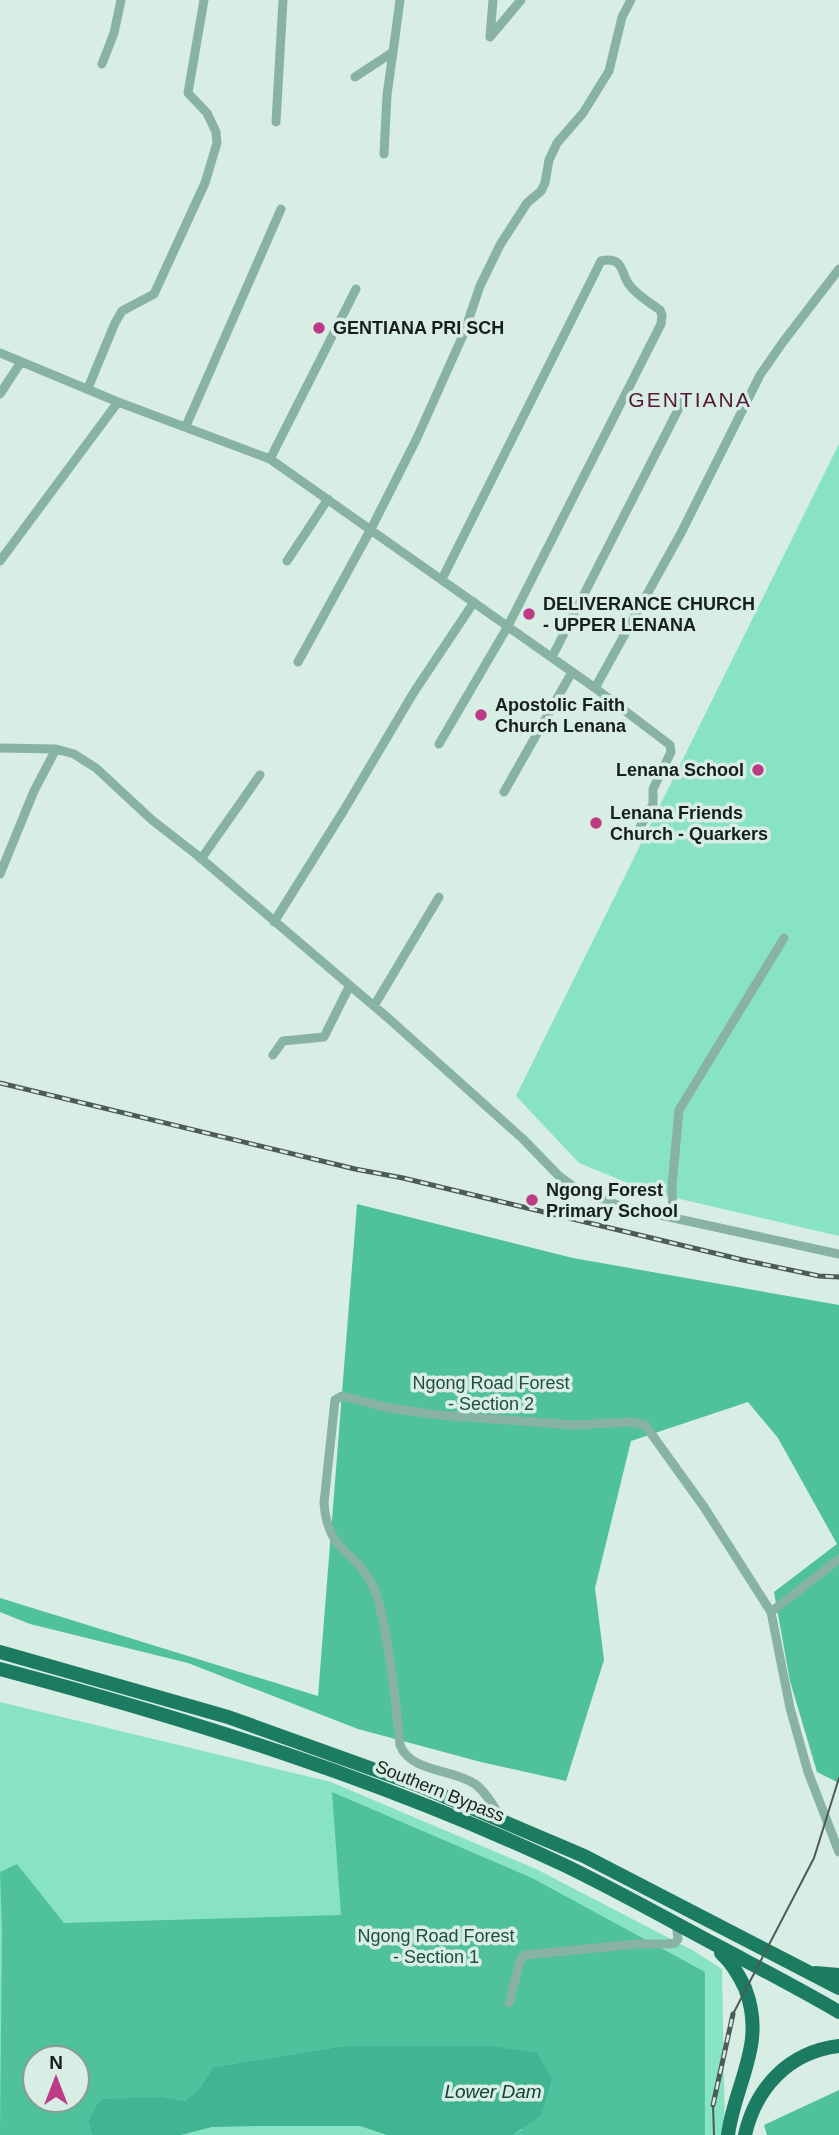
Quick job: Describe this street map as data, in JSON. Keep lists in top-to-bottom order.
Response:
{
  "streets": {
    "highway": ["Southern Bypass"]
  },
  "districts": ["GENTIANA"],
  "water": ["Lower Dam"],
  "parks": ["Ngong Road Forest - Section 2", "Ngong Road Forest - Section 1"],
  "places": [
    "GENTIANA PRI SCH",
    "DELIVERANCE CHURCH - UPPER LENANA",
    "Apostolic Faith Church Lenana",
    "Lenana School",
    "Lenana Friends Church - Quarkers",
    "Ngong Forest Primary School"
  ],
  "north": "top"
}
